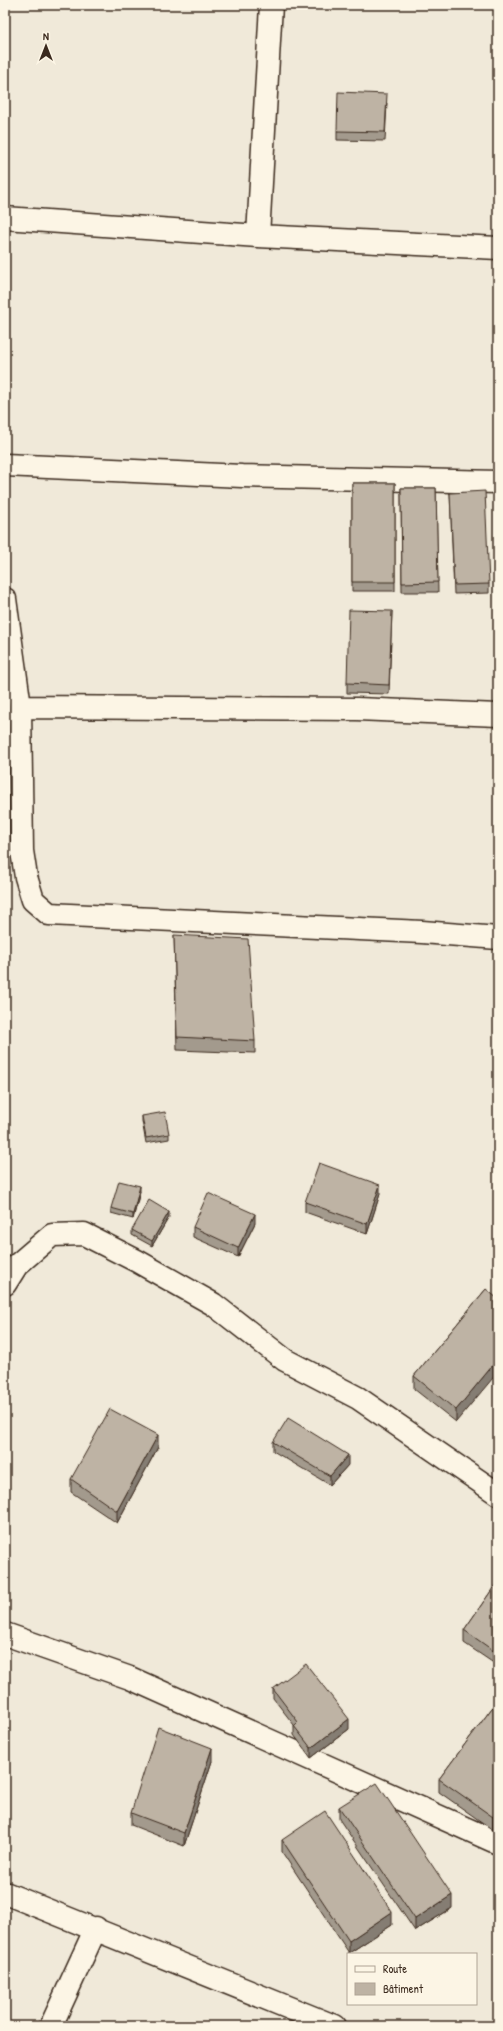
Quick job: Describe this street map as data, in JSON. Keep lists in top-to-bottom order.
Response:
{
  "legend": ["Route", "Bâtiment"],
  "north": "top"
}
